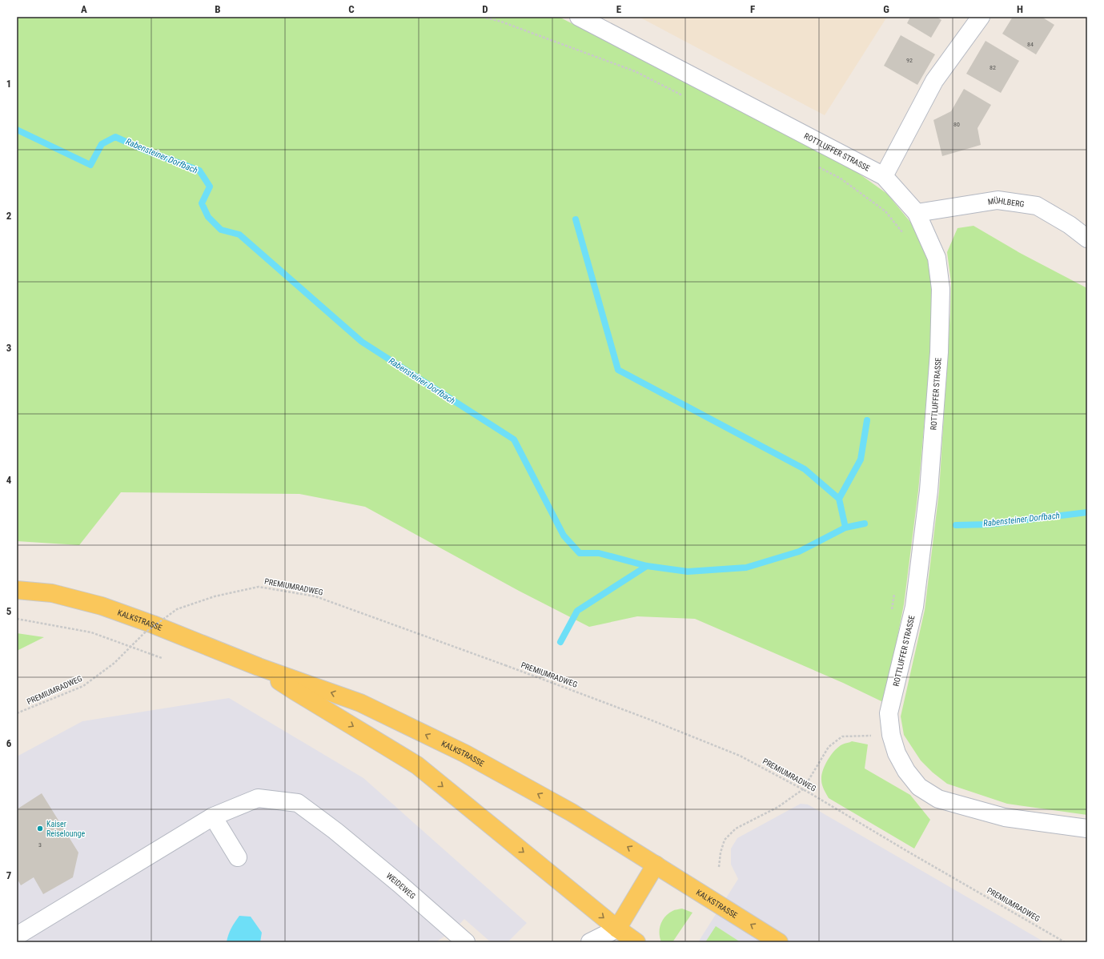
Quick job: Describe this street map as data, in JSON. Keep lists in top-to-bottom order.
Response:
{
  "streets": {
    "main road": ["KALKSTRASSE"],
    "street": ["ROTTLUFFER STRASSE", "MÜHLBERG", "WEIDEWEG"],
    "path": ["PREMIUMRADWEG"]
  },
  "crossings": [
    ["ROTTLUFFER STRASSE", "MÜHLBERG"]
  ],
  "water": ["Rabensteiner Dorfbach"],
  "places": ["Kaiser Reiselounge"],
  "house_numbers": [
    "84",
    "92",
    "82",
    "80",
    "3"
  ],
  "grid": {
    "columns": [
      "A",
      "B",
      "C",
      "D",
      "E",
      "F",
      "G",
      "H"
    ],
    "rows": [
      "1",
      "2",
      "3",
      "4",
      "5",
      "6",
      "7"
    ]
  }
}
